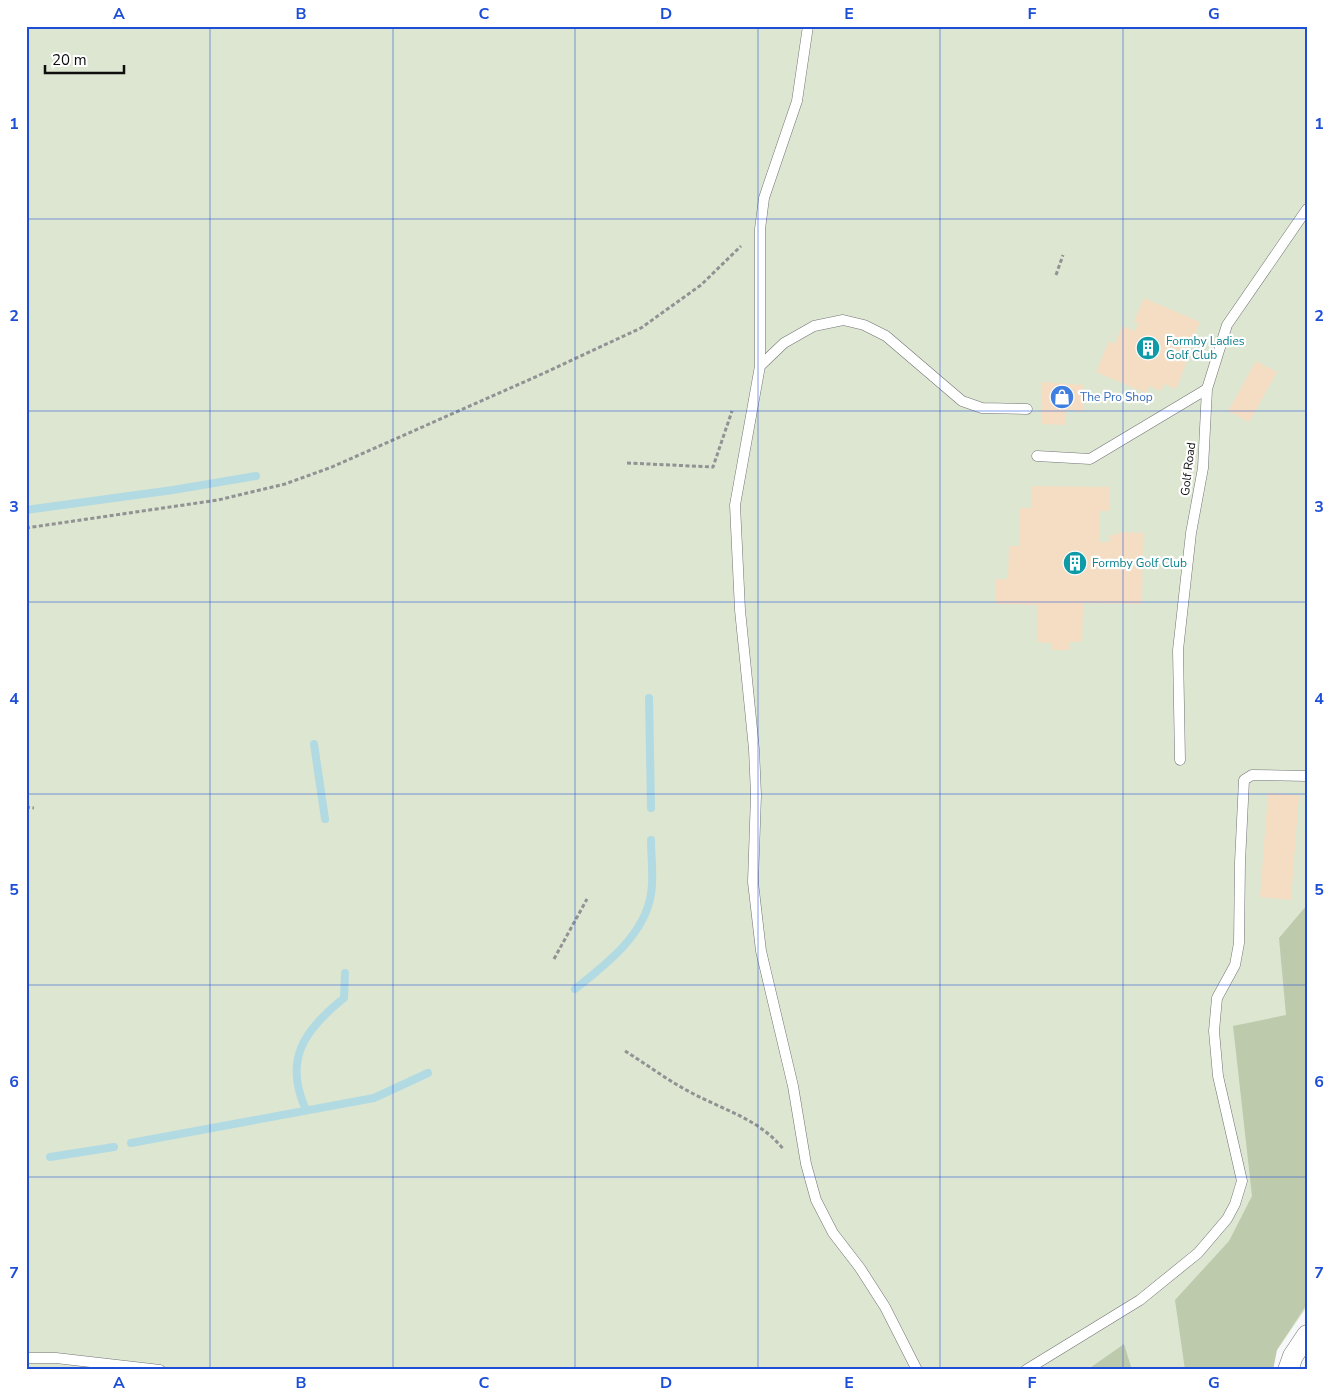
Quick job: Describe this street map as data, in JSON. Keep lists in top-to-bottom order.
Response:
{
  "streets": {
    "lane": ["Golf Road"]
  },
  "places": {
    "building": ["Formby Ladies Golf Club", "Formby Golf Club"],
    "shop": ["The Pro Shop"]
  },
  "scale_bar": "20 m",
  "grid": {
    "columns": [
      "A",
      "B",
      "C",
      "D",
      "E",
      "F",
      "G"
    ],
    "rows": [
      "1",
      "2",
      "3",
      "4",
      "5",
      "6",
      "7"
    ]
  }
}
